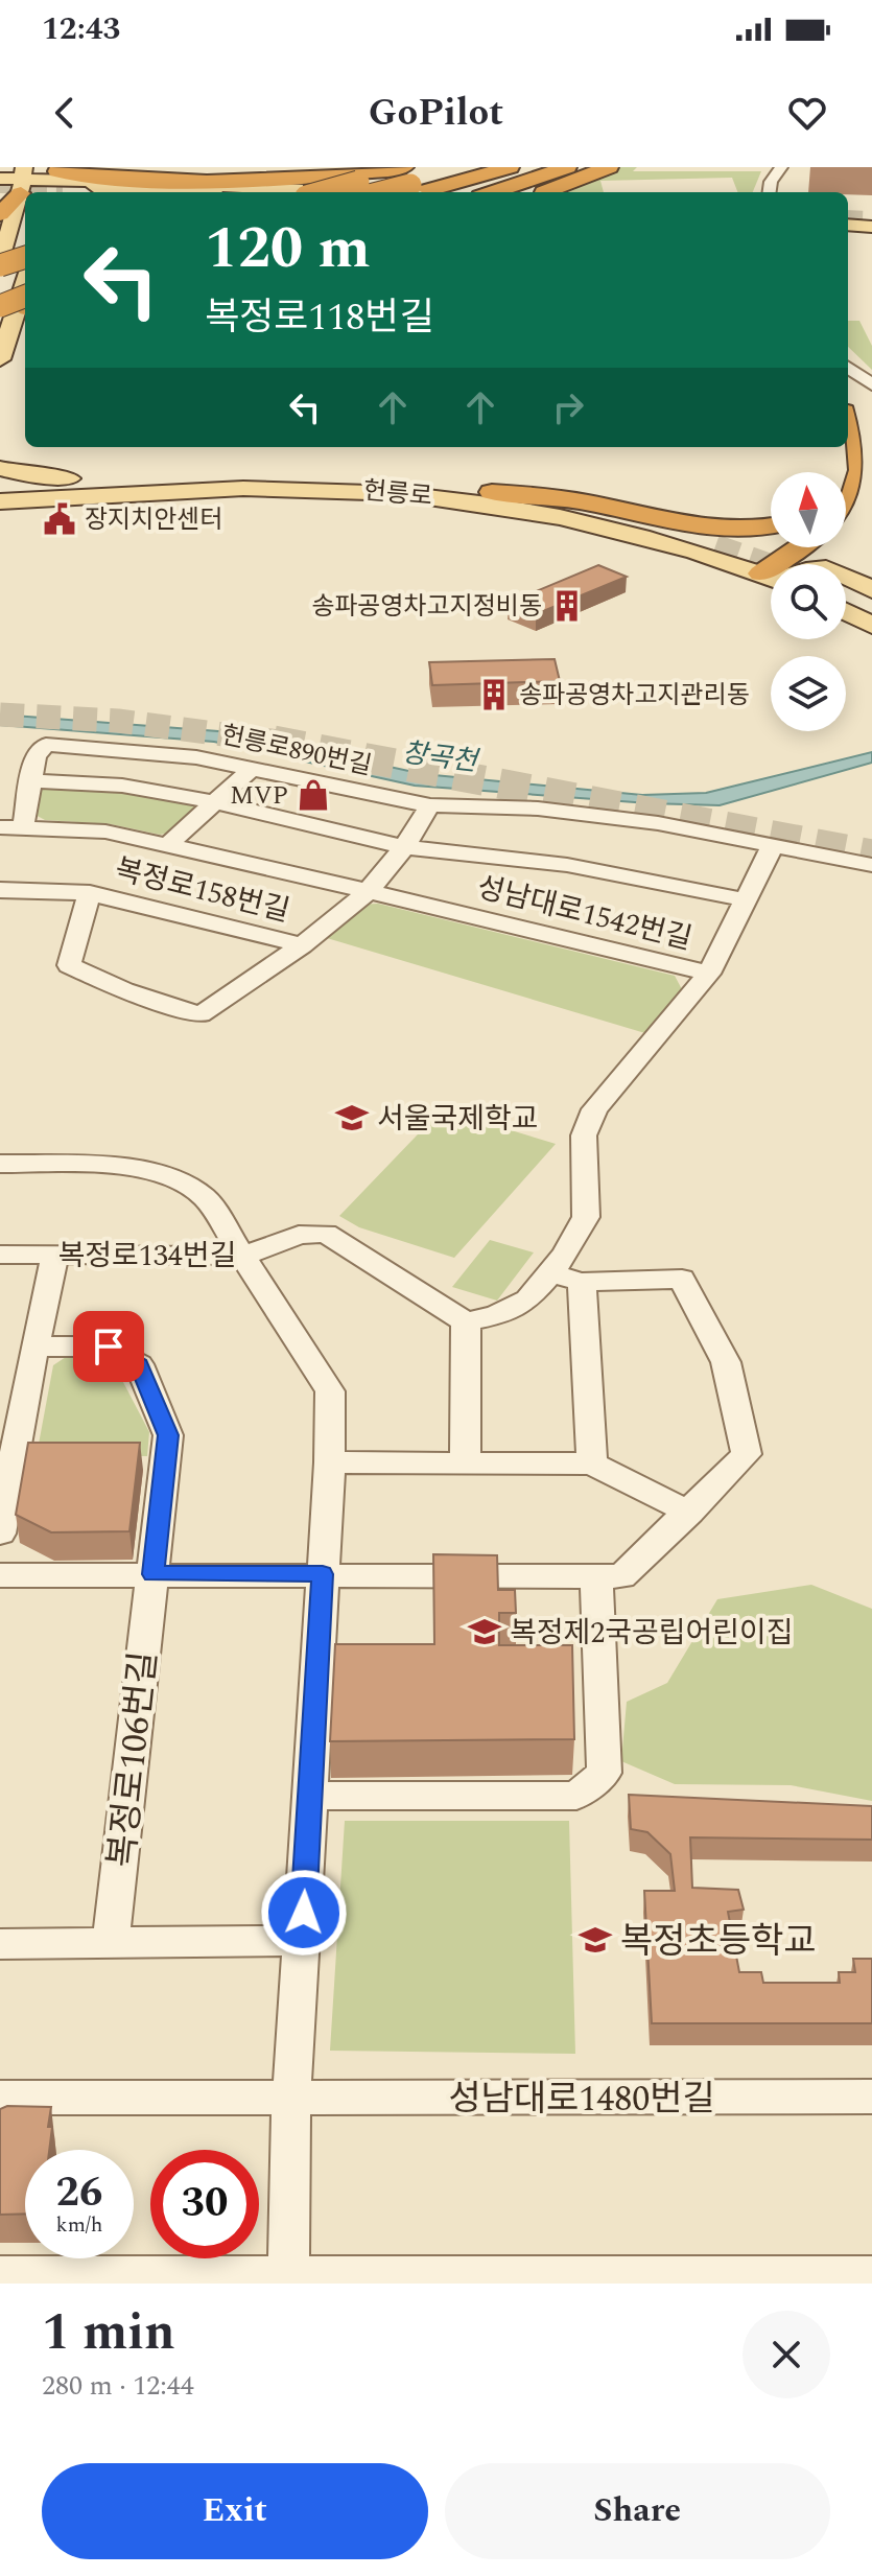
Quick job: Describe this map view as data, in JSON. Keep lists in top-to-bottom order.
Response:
{
  "streets": {
    "main road": ["헌릉로"],
    "street": [
      "헌릉로890번길",
      "복정로158번길",
      "성남대로1542번길",
      "복정로134번길",
      "복정로106번길",
      "성남대로1480번길"
    ]
  },
  "crossings": [
    ["헌릉로890번길", "성남대로1542번길"],
    ["복정로158번길", "성남대로1542번길"]
  ],
  "water": ["창곡천"],
  "places": {
    "public building": ["장지치안센터"],
    "building": ["송파공영차고지정비동", "송파공영차고지관리동"],
    "shop": ["MVP"],
    "school or university": ["서울국제학교", "복정제2국공립어린이집", "복정초등학교"]
  },
  "north": "top",
  "page": {
    "status": "12:43",
    "header": "GoPilot",
    "turn": ["120 m", "복정로118번길"],
    "speed": "26 km/h",
    "limit": "30",
    "heading": ["1 min", "280 m · 12:44"],
    "buttons": ["Exit", "Share"]
  }
}
